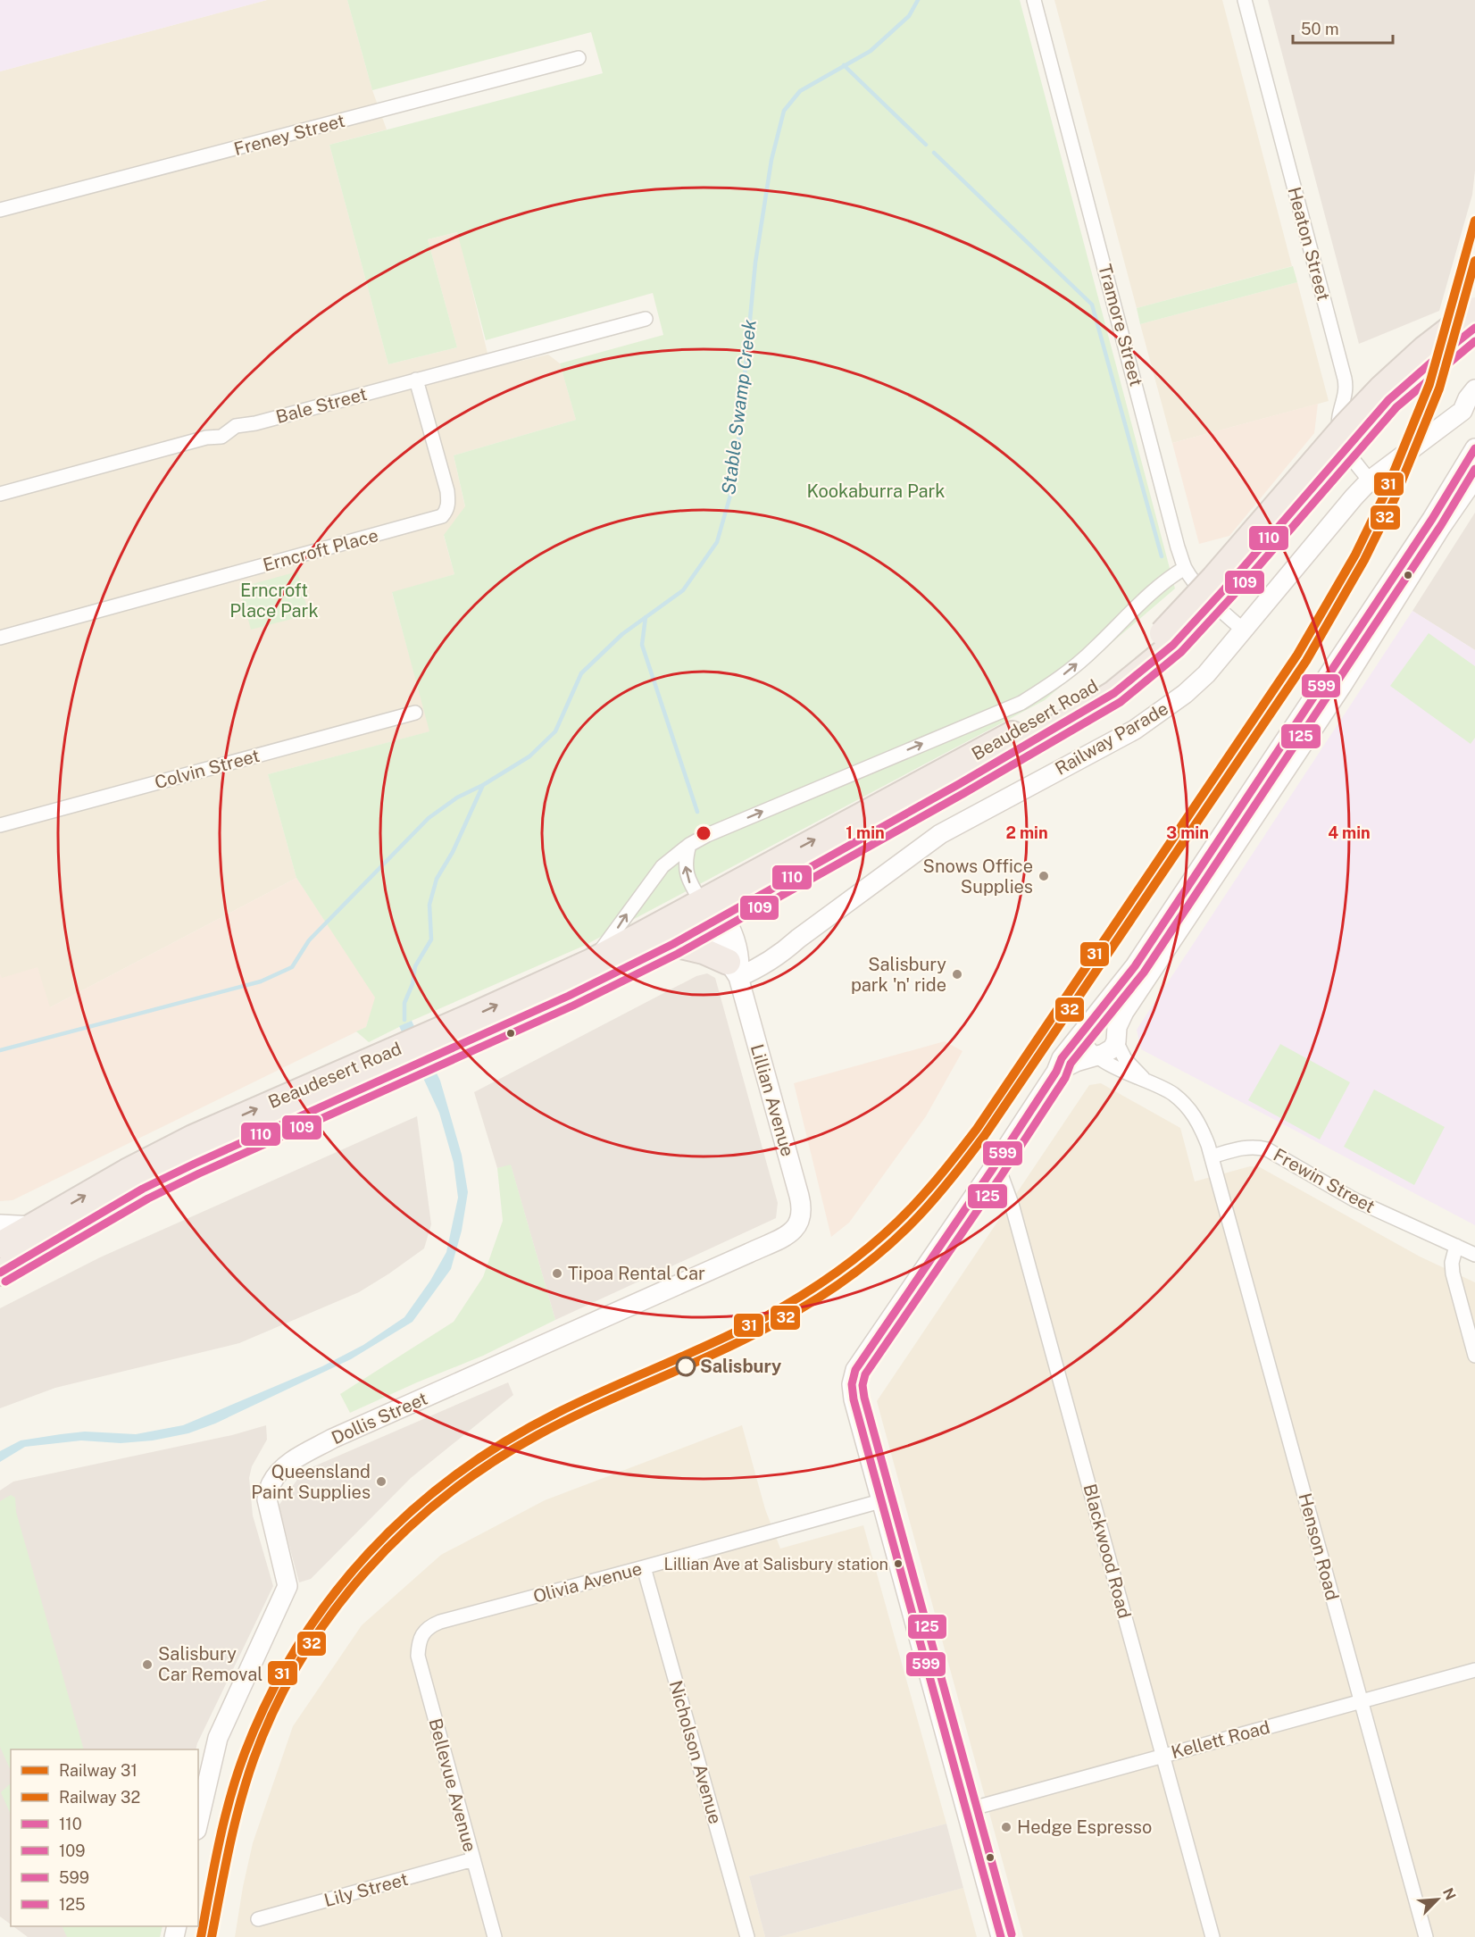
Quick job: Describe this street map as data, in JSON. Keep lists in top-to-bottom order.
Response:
{
  "streets": {
    "highway": ["Beaudesert Road"],
    "street": [
      "Freney Street",
      "Heaton Street",
      "Tramore Street",
      "Bale Street",
      "Erncroft Place",
      "Railway Parade",
      "Colvin Street",
      "Lillian Avenue",
      "Frewin Street",
      "Dollis Street",
      "Henson Road",
      "Blackwood Road",
      "Olivia Avenue",
      "Kellett Road",
      "Nicholson Avenue",
      "Bellevue Avenue",
      "Lily Street"
    ]
  },
  "crossings": [
    ["Heaton Street", "Railway Parade"],
    ["Tramore Street", "Beaudesert Road"],
    ["Tramore Street", "Railway Parade"],
    ["Bale Street", "Erncroft Place"],
    ["Beaudesert Road", "Lillian Avenue"],
    ["Railway Parade", "Lillian Avenue"],
    ["Lillian Avenue", "Dollis Street"],
    ["Frewin Street", "Henson Road"],
    ["Henson Road", "Kellett Road"],
    ["Blackwood Road", "Kellett Road"],
    ["Olivia Avenue", "Nicholson Avenue"],
    ["Olivia Avenue", "Bellevue Avenue"],
    ["Bellevue Avenue", "Lily Street"]
  ],
  "water": ["Stable Swamp Creek"],
  "parks": ["Kookaburra Park", "Erncroft Place Park"],
  "places": [
    "Snows Office Supplies",
    "Salisbury park 'n' ride",
    "Tipoa Rental Car",
    "Salisbury",
    "Queensland Paint Supplies",
    "Lillian Ave at Salisbury station",
    "Salisbury Car Removal",
    "Hedge Espresso"
  ],
  "lines": [
    "rail line 31",
    "rail line 32",
    "transit line 110",
    "transit line 109",
    "transit line 599",
    "transit line 125"
  ],
  "legend": [
    "Railway 31",
    "Railway 32",
    "110",
    "109",
    "599",
    "125"
  ],
  "scale_bar": "50 m",
  "north": "top right",
  "rings": [
    "1 min",
    "2 min",
    "3 min",
    "4 min"
  ]
}
